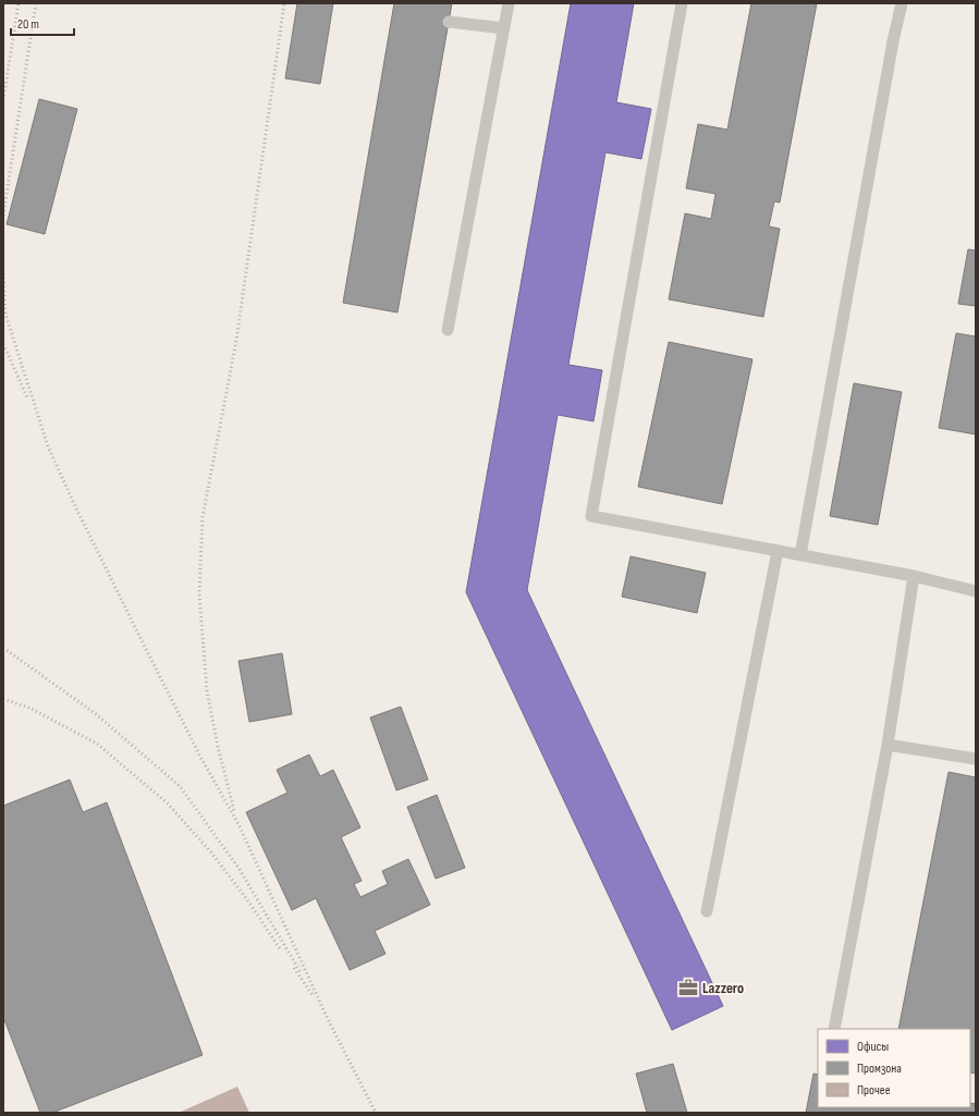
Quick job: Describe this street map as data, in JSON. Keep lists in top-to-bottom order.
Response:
{
  "places": {
    "office": ["Lazzero"]
  },
  "legend": ["Офисы", "Промзона", "Прочее"],
  "scale_bar": "20 m"
}
